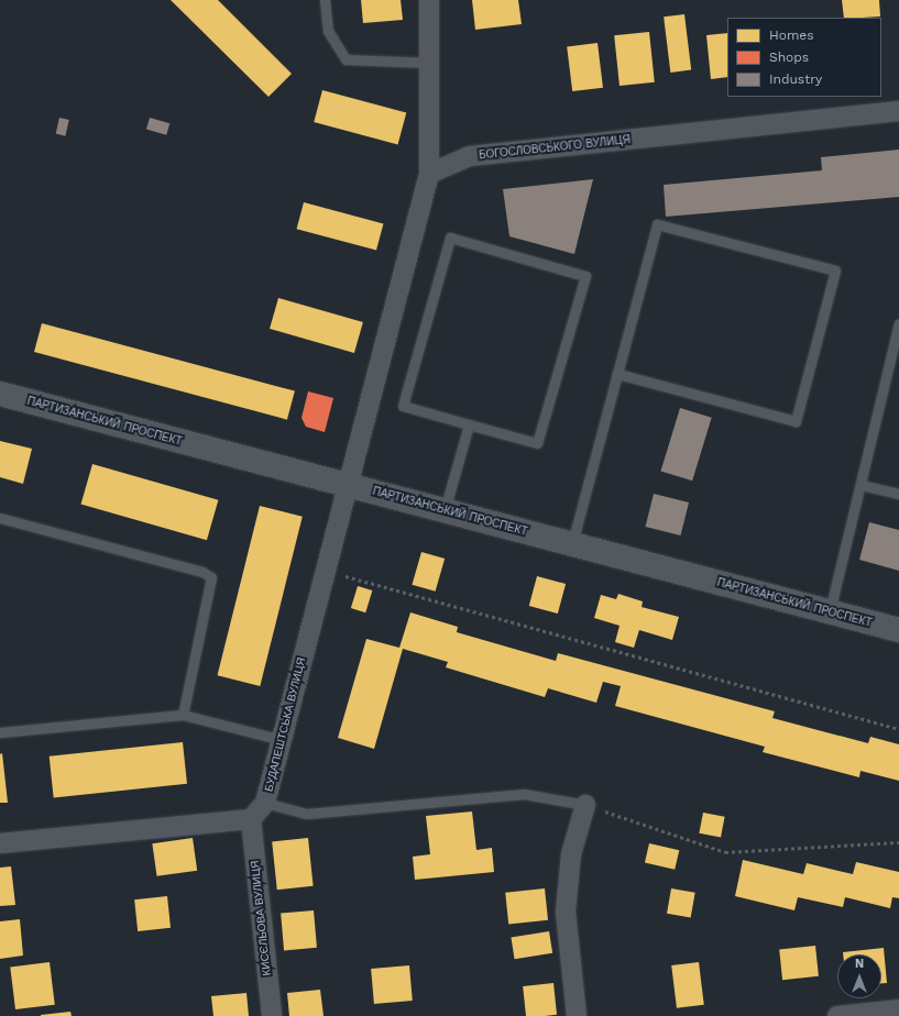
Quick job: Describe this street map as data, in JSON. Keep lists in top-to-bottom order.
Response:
{
  "streets": {
    "street": [
      "БОГОСЛОВСЬКОГО ВУЛИЦЯ",
      "ПАРТИЗАНСЬКИЙ ПРОСПЕКТ",
      "БУДАПЕШТСЬКА ВУЛИЦЯ",
      "КИСЄЛЬОВА ВУЛИЦЯ"
    ]
  },
  "crossings": [
    ["ПАРТИЗАНСЬКИЙ ПРОСПЕКТ", "БУДАПЕШТСЬКА ВУЛИЦЯ"],
    ["БУДАПЕШТСЬКА ВУЛИЦЯ", "КИСЄЛЬОВА ВУЛИЦЯ"]
  ],
  "legend": ["Homes", "Shops", "Industry"],
  "north": "top"
}
